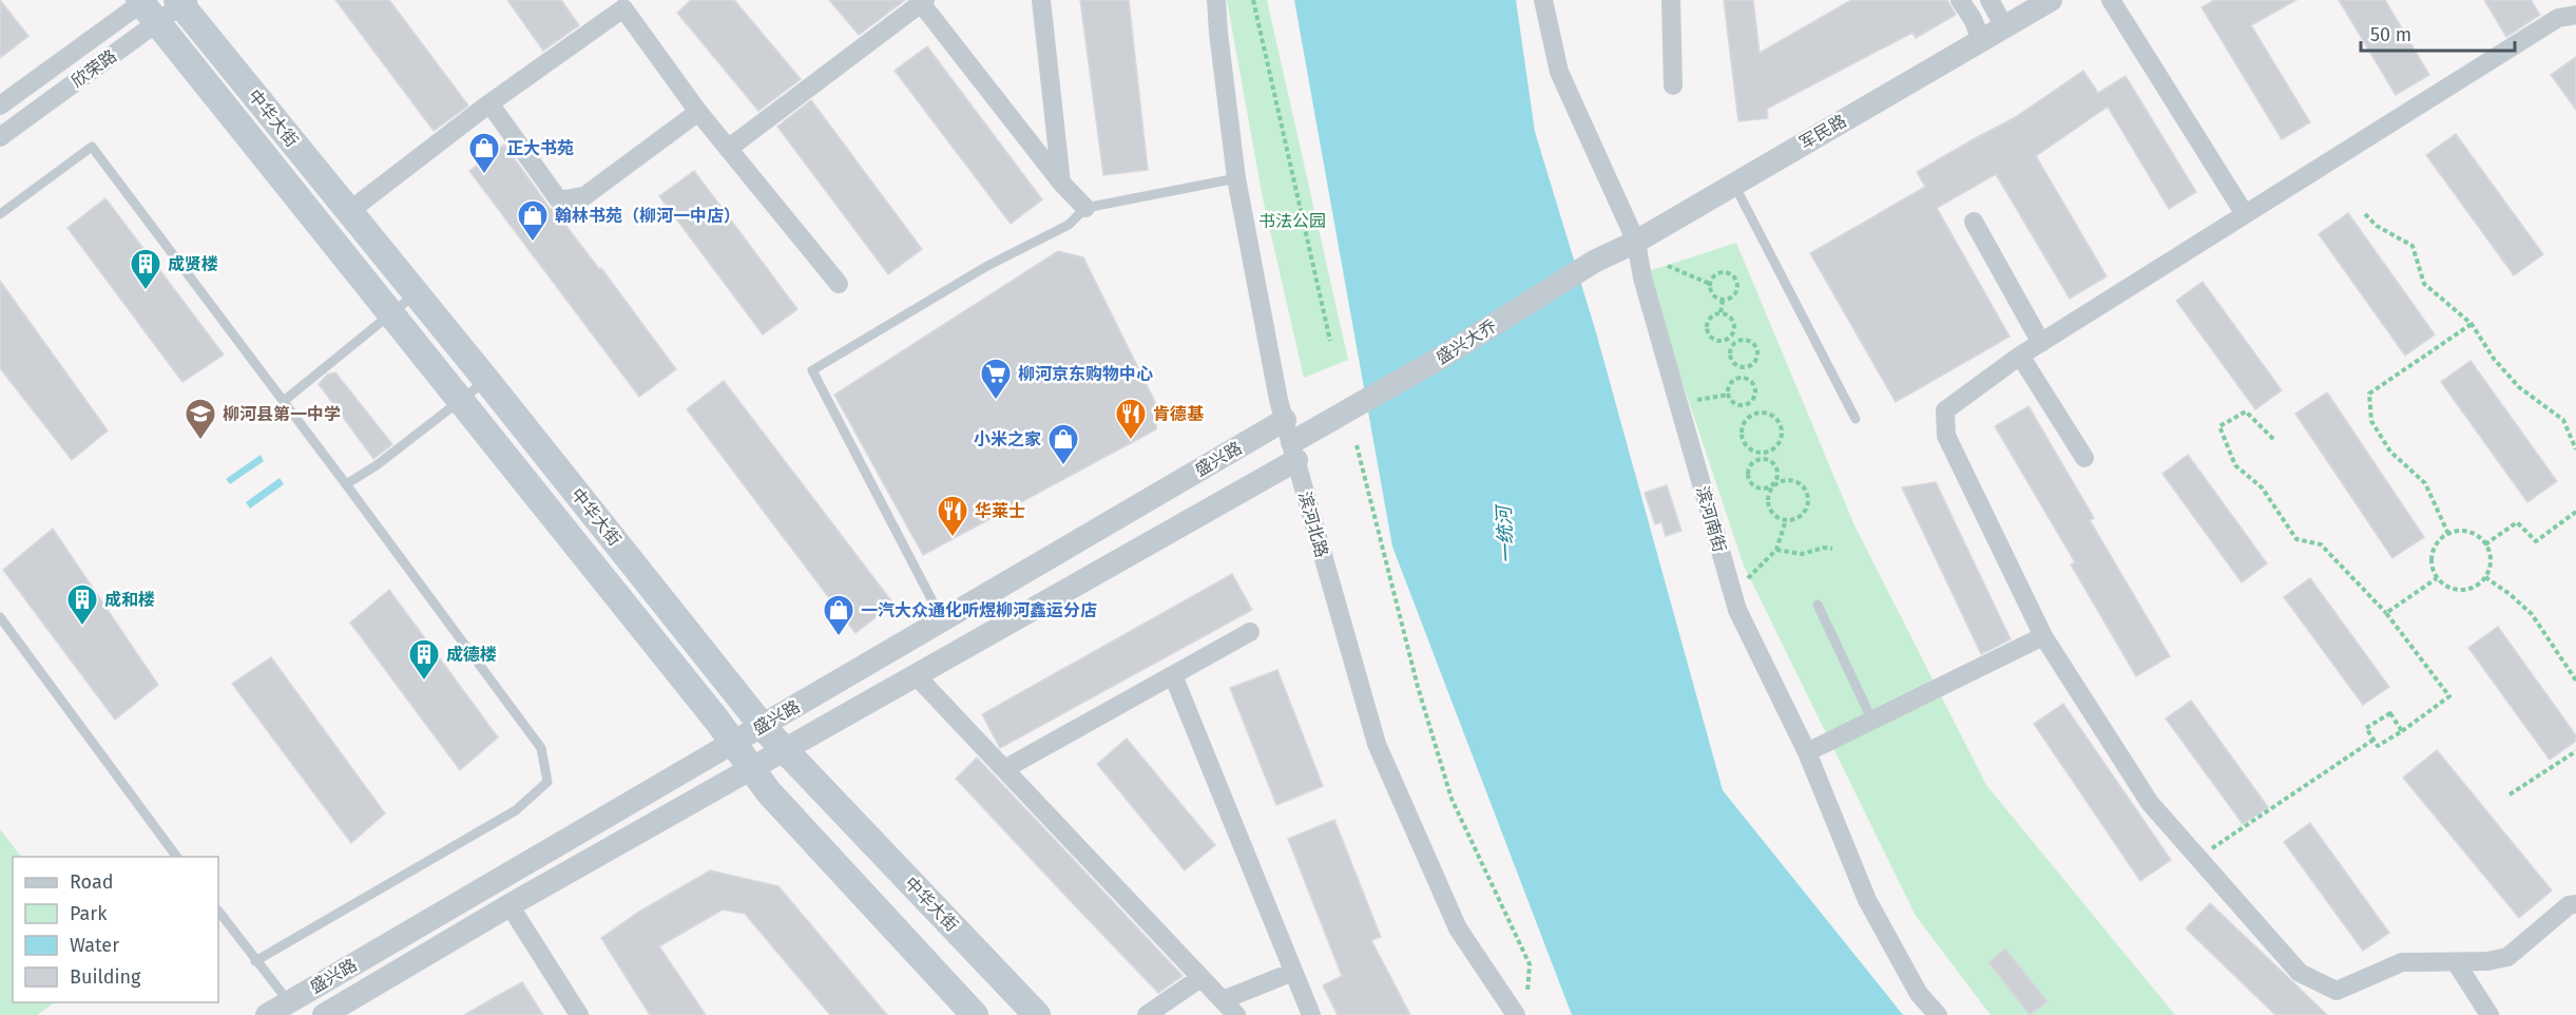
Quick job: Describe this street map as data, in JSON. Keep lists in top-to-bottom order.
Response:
{
  "streets": {
    "main road": ["中华大街"],
    "street": [
      "欣荣路",
      "军民路",
      "盛兴大乔",
      "盛兴路",
      "滨河南街",
      "滨河北路"
    ]
  },
  "crossings": [
    ["欣荣路", "中华大街"],
    ["中华大街", "盛兴路"],
    ["军民路", "盛兴大乔"],
    ["军民路", "滨河南街"],
    ["盛兴大乔", "盛兴路"],
    ["盛兴大乔", "滨河北路"],
    ["盛兴路", "滨河北路"]
  ],
  "water": ["一统河"],
  "parks": ["书法公园"],
  "places": {
    "shop": [
      "正大书苑",
      "翰林书苑（柳河一中店）",
      "小米之家",
      "一汽大众通化听煜柳河鑫运分店"
    ],
    "building": ["成贤楼", "成和楼", "成德楼"],
    "supermarket": ["柳河京东购物中心"],
    "school or university": ["柳河县第一中学"],
    "restaurant": ["肯德基", "华莱士"]
  },
  "legend": [
    "Road",
    "Park",
    "Water",
    "Building"
  ],
  "scale_bar": "50 m"
}
